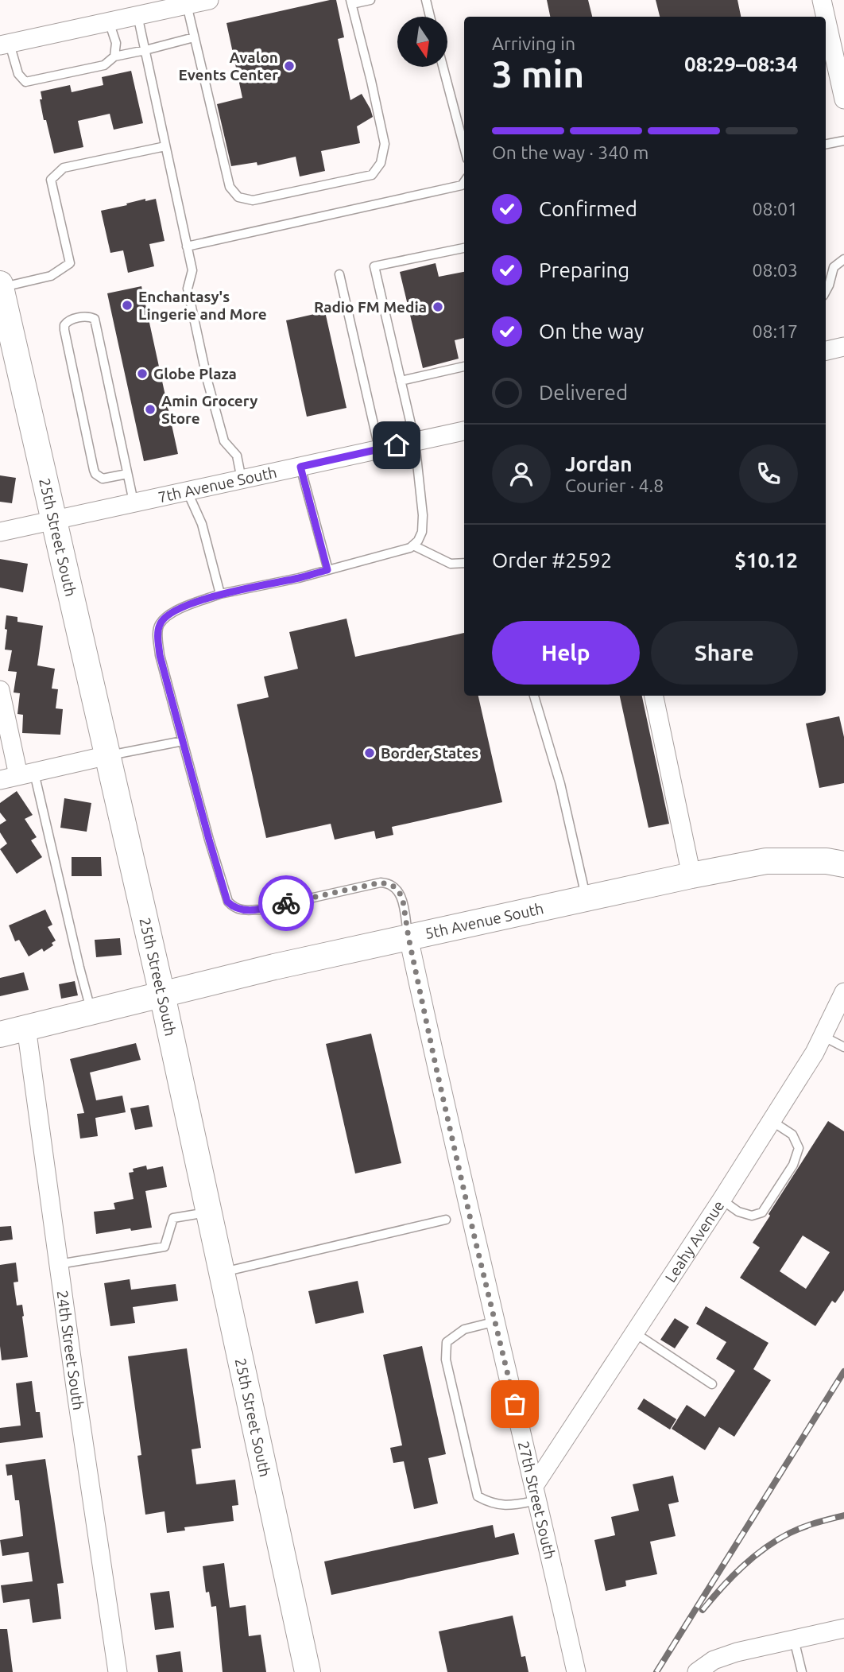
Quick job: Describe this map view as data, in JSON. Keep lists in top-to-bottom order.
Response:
{
  "streets": {
    "main road": ["25th Street South", "5th Avenue South"],
    "street": [
      "7th Avenue South",
      "Leahy Avenue",
      "24th Street South",
      "27th Street South"
    ]
  },
  "crossings": [
    ["7th Avenue South", "25th Street South"],
    ["25th Street South", "5th Avenue South"],
    ["5th Avenue South", "24th Street South"],
    ["5th Avenue South", "27th Street South"],
    ["Leahy Avenue", "27th Street South"]
  ],
  "places": [
    "Avalon Events Center",
    "Enchantasy's Lingerie and More",
    "Radio FM Media",
    "Globe Plaza",
    "Amin Grocery Store",
    "Border States"
  ],
  "north": "bottom",
  "page": {
    "heading": ["3 min", "Arriving in", "08:29–08:34"],
    "panel": [
      "Jordan",
      "Courier · 4.8",
      "Order #2592",
      "$10.12"
    ],
    "bar": "On the way · 340 m",
    "list": [
      ["Confirmed", "08:01"],
      ["Preparing", "08:03"],
      ["On the way", "08:17"],
      "Delivered"
    ],
    "buttons": ["Help", "Share"]
  }
}
